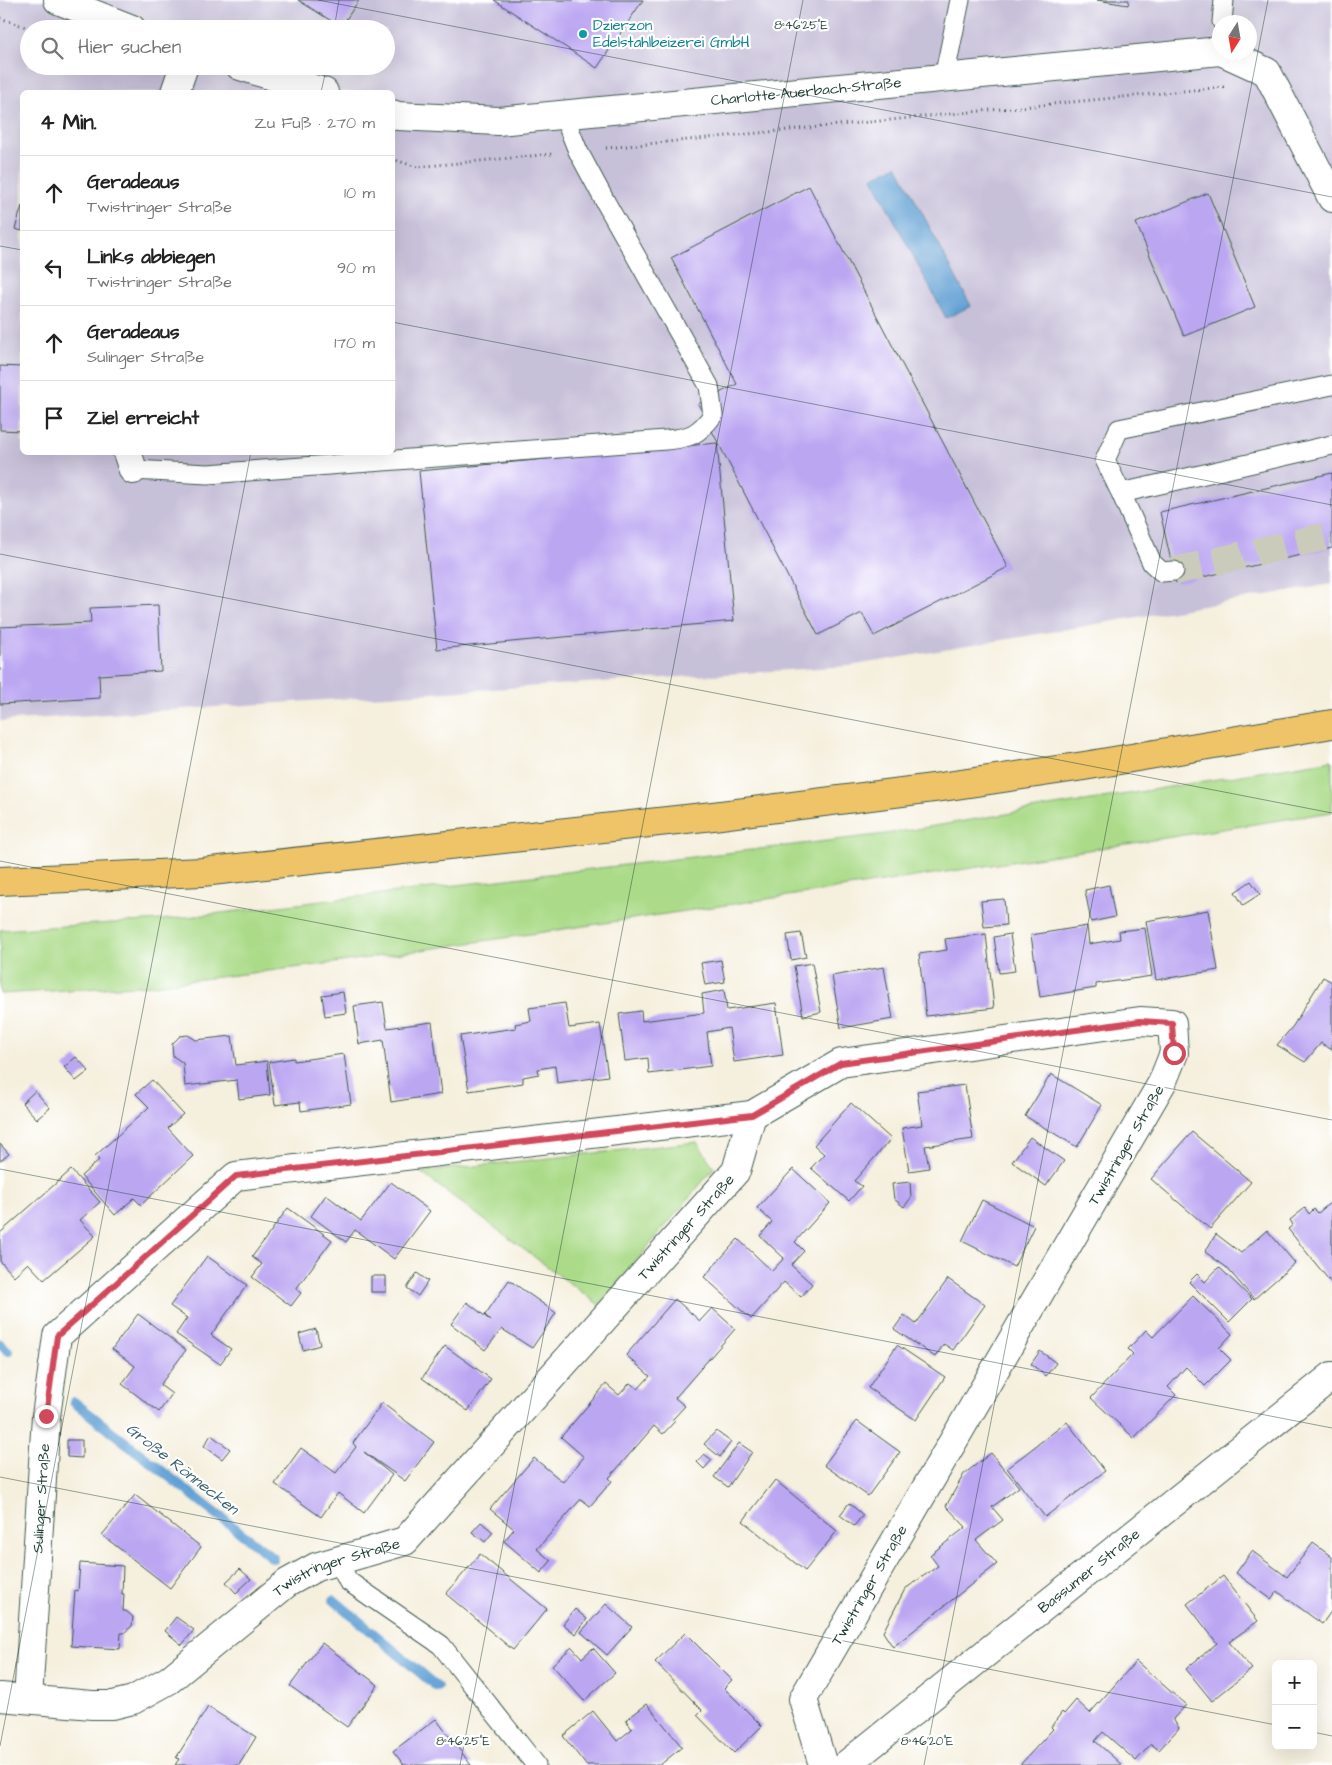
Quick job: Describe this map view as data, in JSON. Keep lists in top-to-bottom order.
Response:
{
  "streets": {
    "street": [
      "Charlotte-Auerbach-Straße",
      "Twistringer Straße",
      "Sulinger Straße",
      "Bassumer Straße"
    ]
  },
  "crossings": [
    ["Twistringer Straße", "Sulinger Straße"]
  ],
  "water": ["Große Rönnecken"],
  "places": ["Dzierzon Edelstahlbeizerei GmbH"],
  "north": "bottom",
  "page": {
    "search": "Hier suchen",
    "heading": ["4 Min.", "Zu Fuß · 270 m"],
    "list": [
      ["Geradeaus", "Twistringer Straße", "10 m"],
      ["Links abbiegen", "Twistringer Straße", "90 m"],
      ["Geradeaus", "Sulinger Straße", "170 m"],
      "Ziel erreicht"
    ],
    "map_buttons": ["+", "−"]
  },
  "coordinates": ["8°46'25\"E", "8°46'20\"E"]
}
